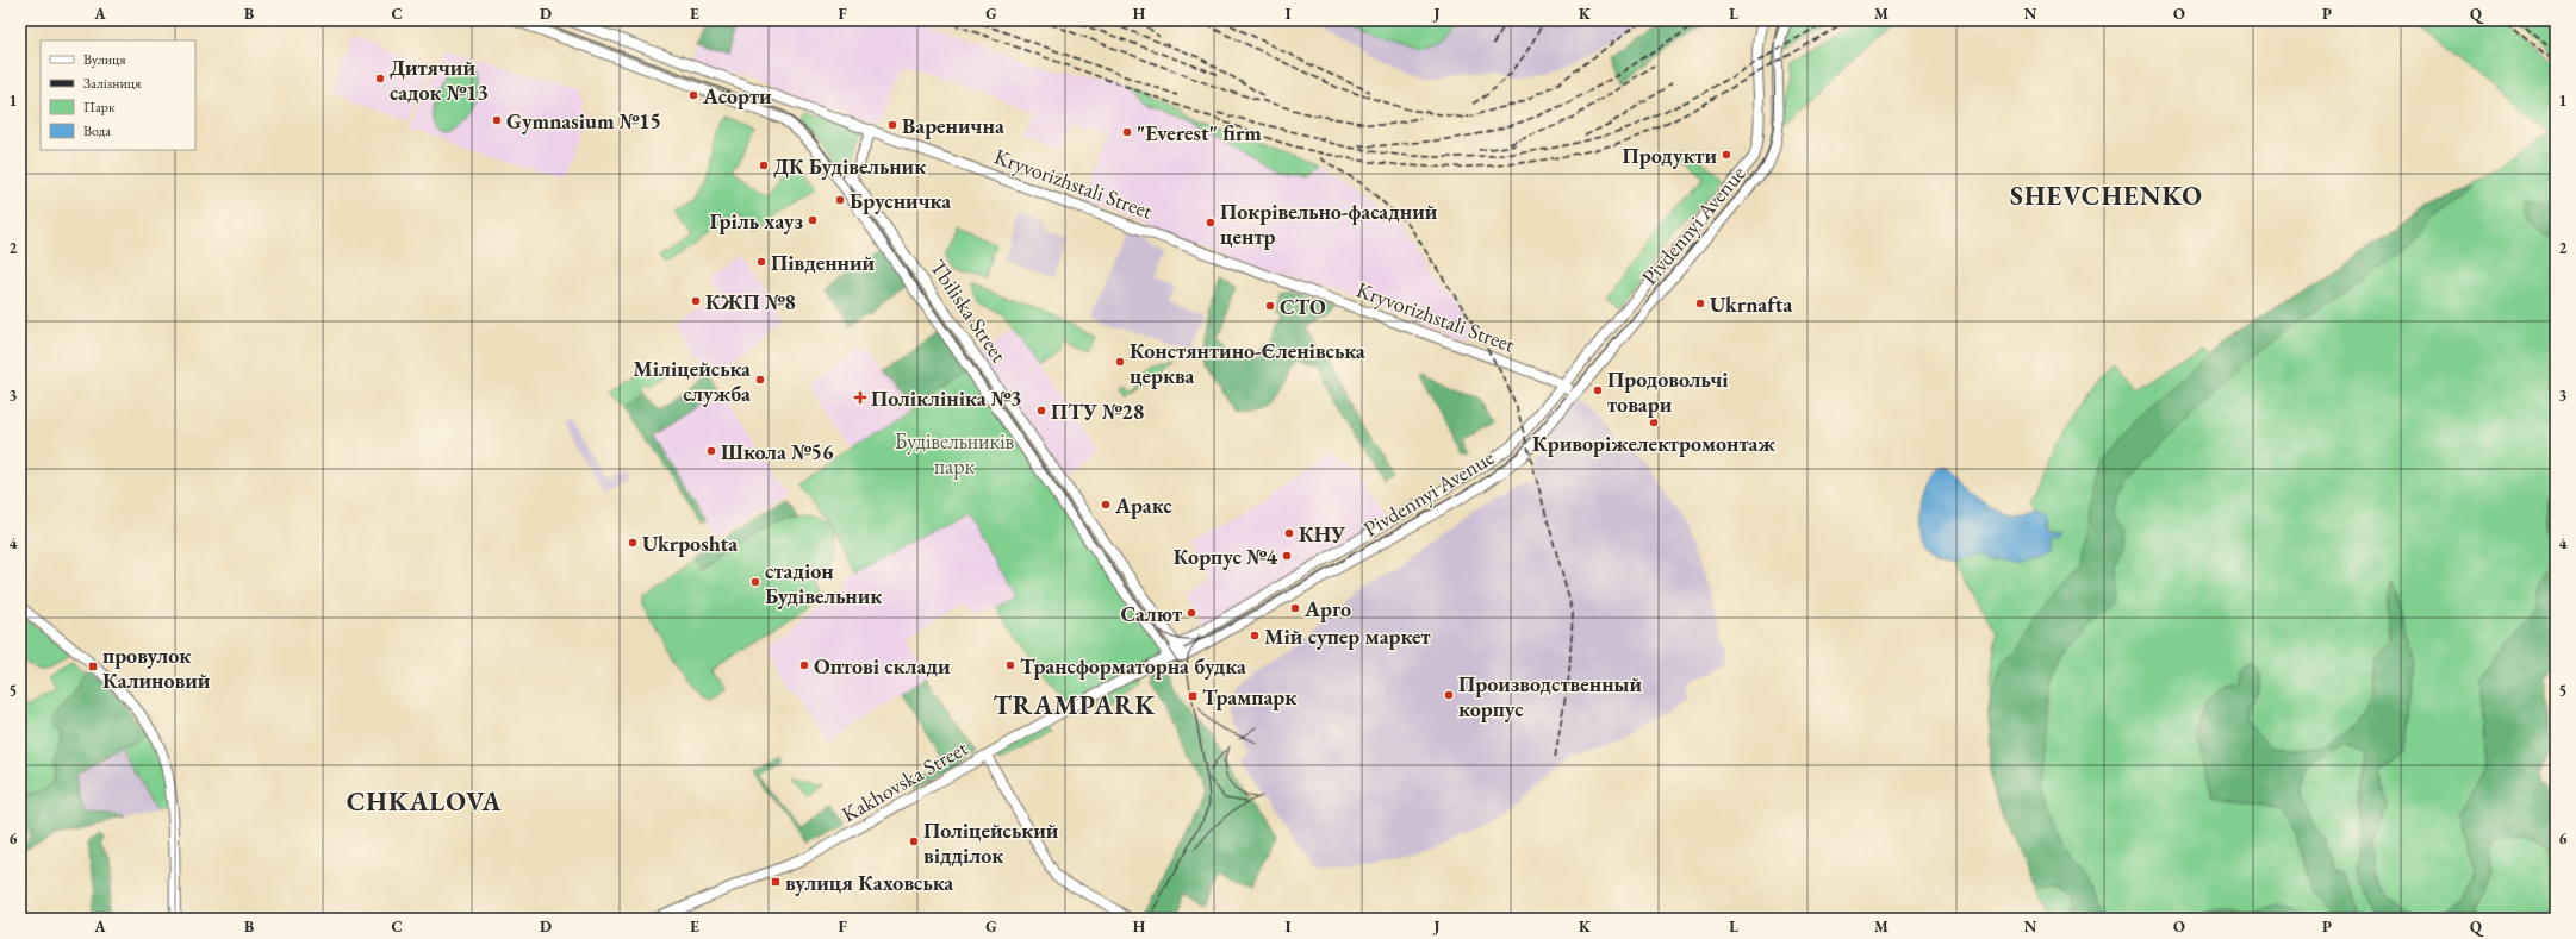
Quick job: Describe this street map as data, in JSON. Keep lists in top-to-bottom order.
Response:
{
  "streets": {
    "main road": [
      "Kryvorizhstali Street",
      "Pivdennyi Avenue",
      "Tbiliska Street",
      "Kakhovska Street"
    ]
  },
  "crossings": [
    ["Kryvorizhstali Street", "Pivdennyi Avenue"],
    ["Pivdennyi Avenue", "Tbiliska Street"],
    ["Pivdennyi Avenue", "Kakhovska Street"],
    ["Tbiliska Street", "Kakhovska Street"]
  ],
  "districts": ["SHEVCHENKO", "TRAMPARK", "CHKALOVA"],
  "parks": ["Будівельників парк"],
  "places": {
    "other": [
      "Дитячий садок №13",
      "Асорти",
      "Gymnasium №15",
      "Варенична",
      "\"Everest\" firm",
      "Продукти",
      "ДК Будівельник",
      "Брусничка",
      "Гріль хауз",
      "Покрівельно-фасадний центр",
      "Південний",
      "КЖП №8",
      "Ukrnafta",
      "СТО",
      "Констянтино-Єленівська церква",
      "Міліцейська служба",
      "Продовольчі товари",
      "ПТУ №28",
      "Криворіжелектромонтаж",
      "Школа №56",
      "Аракс",
      "КНУ",
      "Ukrposhta",
      "Корпус №4",
      "стадіон Будівельник",
      "Арго",
      "Салют",
      "Мій супер маркет",
      "Оптові склади",
      "Трансформаторна будка",
      "Производственный корпус",
      "Поліцейський відділок"
    ],
    "health": ["Поліклініка №3"],
    "transit": ["провулок Калиновий", "Трампарк", "вулиця Каховська"]
  },
  "legend": [
    "Вулиця",
    "Залізниця",
    "Парк",
    "Вода"
  ],
  "grid": {
    "columns": [
      "A",
      "B",
      "C",
      "D",
      "E",
      "F",
      "G",
      "H",
      "I",
      "J",
      "K",
      "L",
      "M",
      "N",
      "O",
      "P",
      "Q"
    ],
    "rows": [
      "1",
      "2",
      "3",
      "4",
      "5",
      "6"
    ]
  }
}
